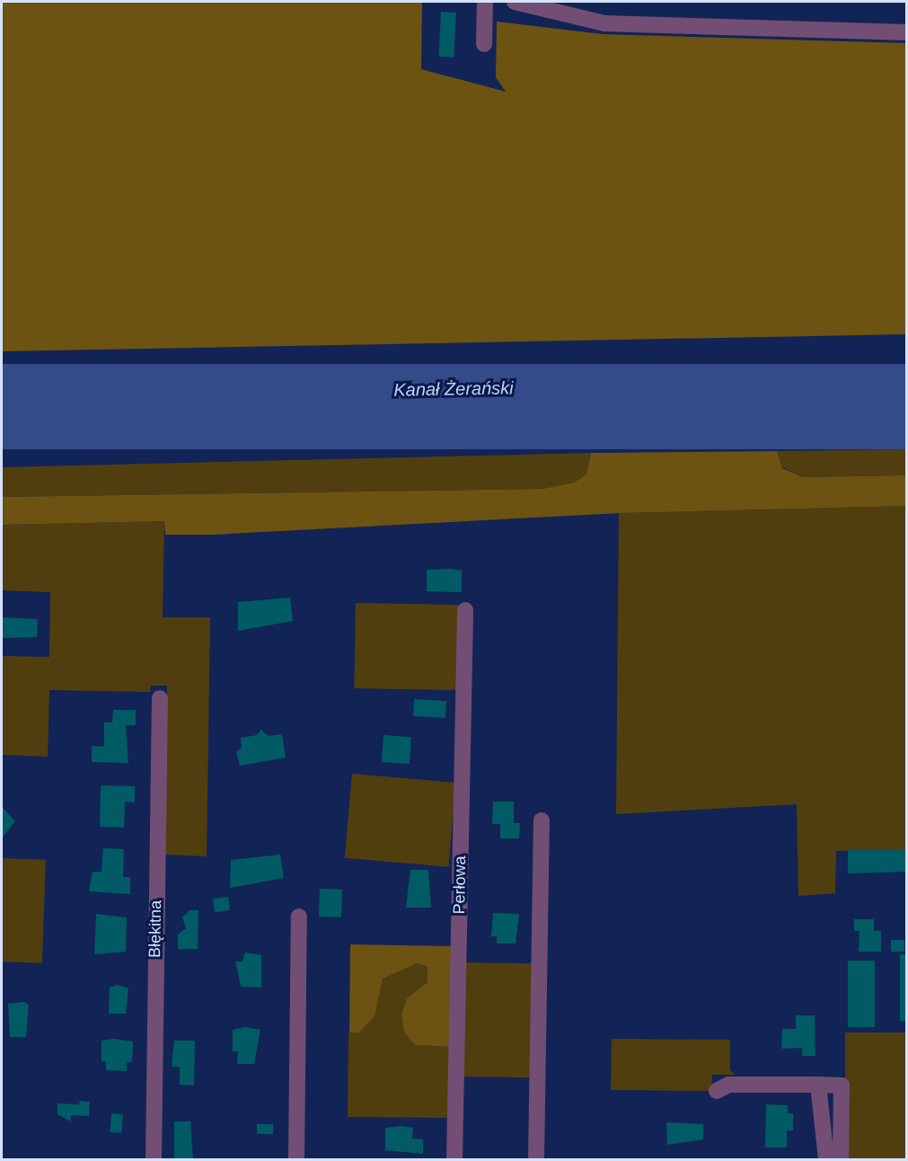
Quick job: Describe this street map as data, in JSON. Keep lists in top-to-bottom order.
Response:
{
  "streets": {
    "street": ["Perłowa", "Błękitna"]
  },
  "water": ["Kanał Żerański"]
}
